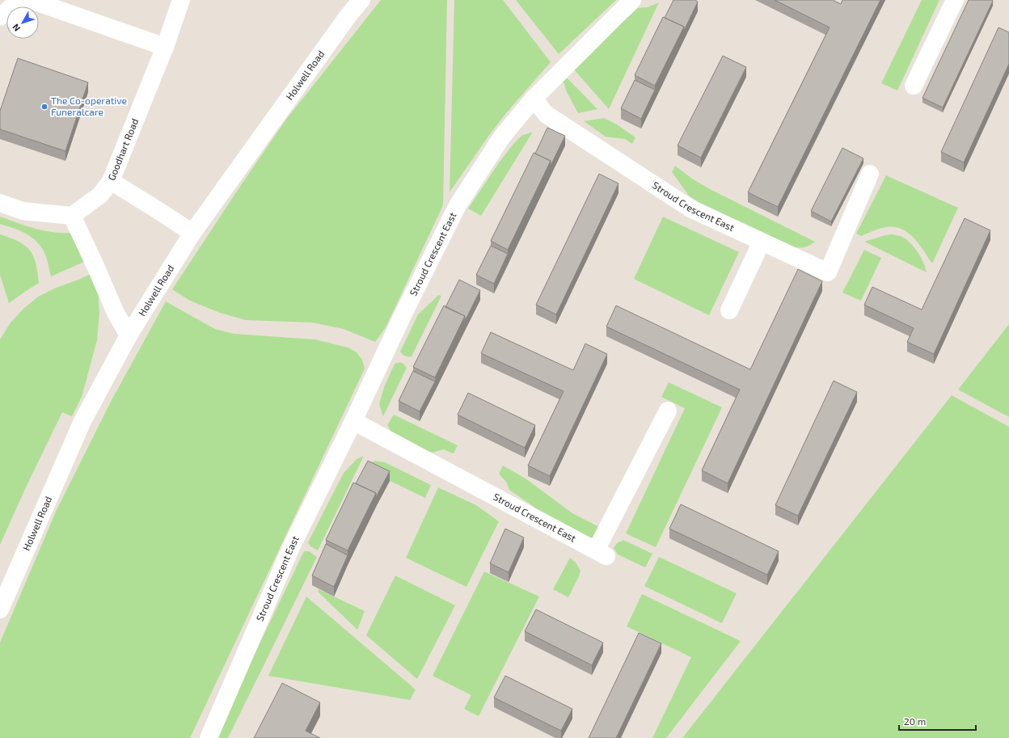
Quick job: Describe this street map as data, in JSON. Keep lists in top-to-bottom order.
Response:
{
  "streets": {
    "street": ["Holwell Road", "Goodhart Road", "Stroud Crescent East"]
  },
  "places": ["The Co-operative Funeralcare"],
  "scale_bar": "20 m",
  "north": "bottom left"
}
